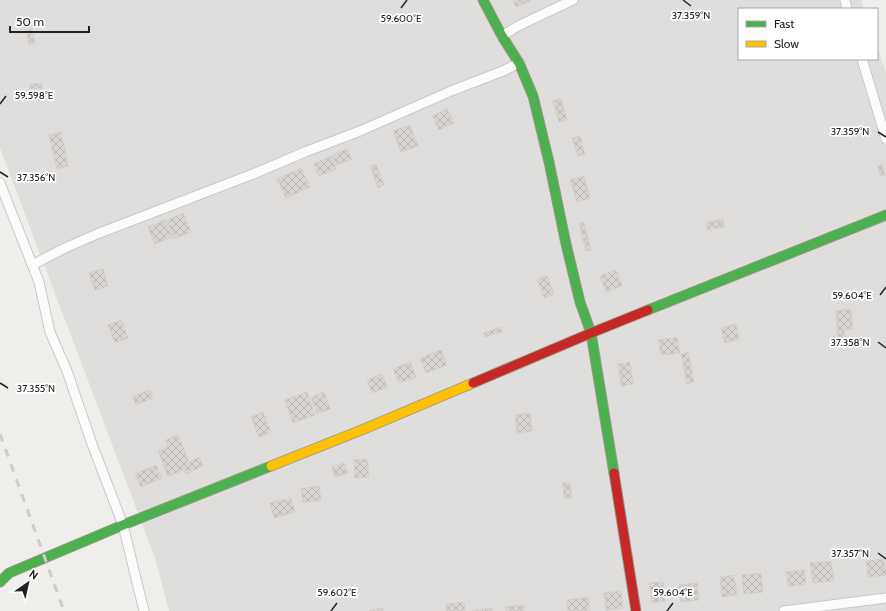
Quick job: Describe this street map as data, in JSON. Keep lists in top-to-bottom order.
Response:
{
  "legend": ["Fast", "Slow"],
  "scale_bar": "50 m",
  "north": "top right",
  "coordinates": [
    "37.359°N",
    "59.600°E",
    "59.598°E",
    "37.356°N",
    "59.604°E",
    "37.358°N",
    "37.355°N",
    "37.357°N",
    "59.602°E"
  ]
}
